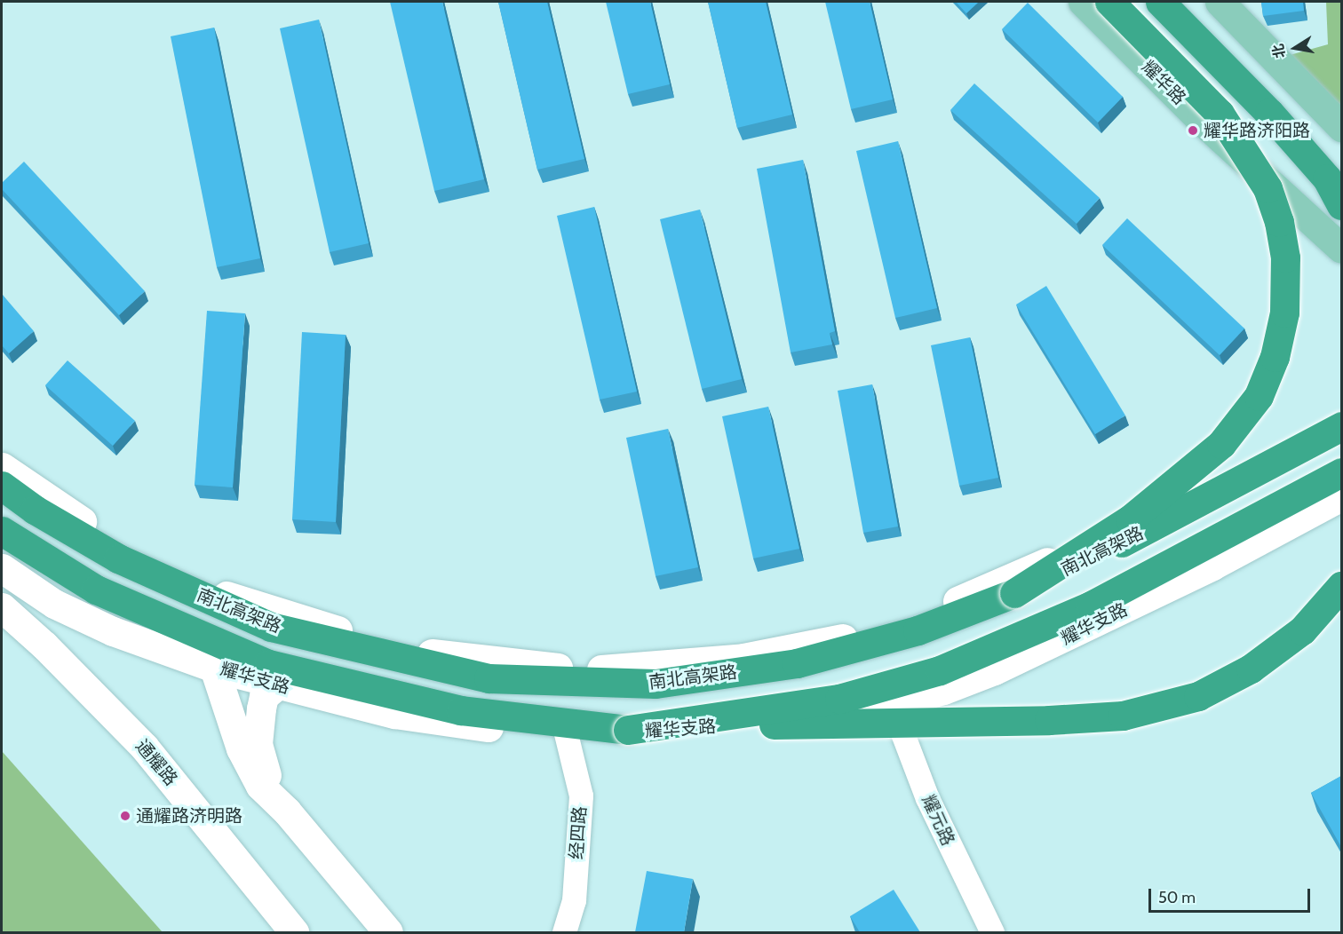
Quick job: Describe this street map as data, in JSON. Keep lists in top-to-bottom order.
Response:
{
  "streets": {
    "highway": ["南北高架路"],
    "main road": ["耀华路"],
    "street": [
      "耀华支路",
      "通耀路",
      "耀元路",
      "经四路"
    ]
  },
  "crossings": [
    ["耀华支路", "耀元路"],
    ["耀华支路", "经四路"]
  ],
  "places": ["耀华路济阳路", "通耀路济明路"],
  "scale_bar": "50 m",
  "north": "left"
}
